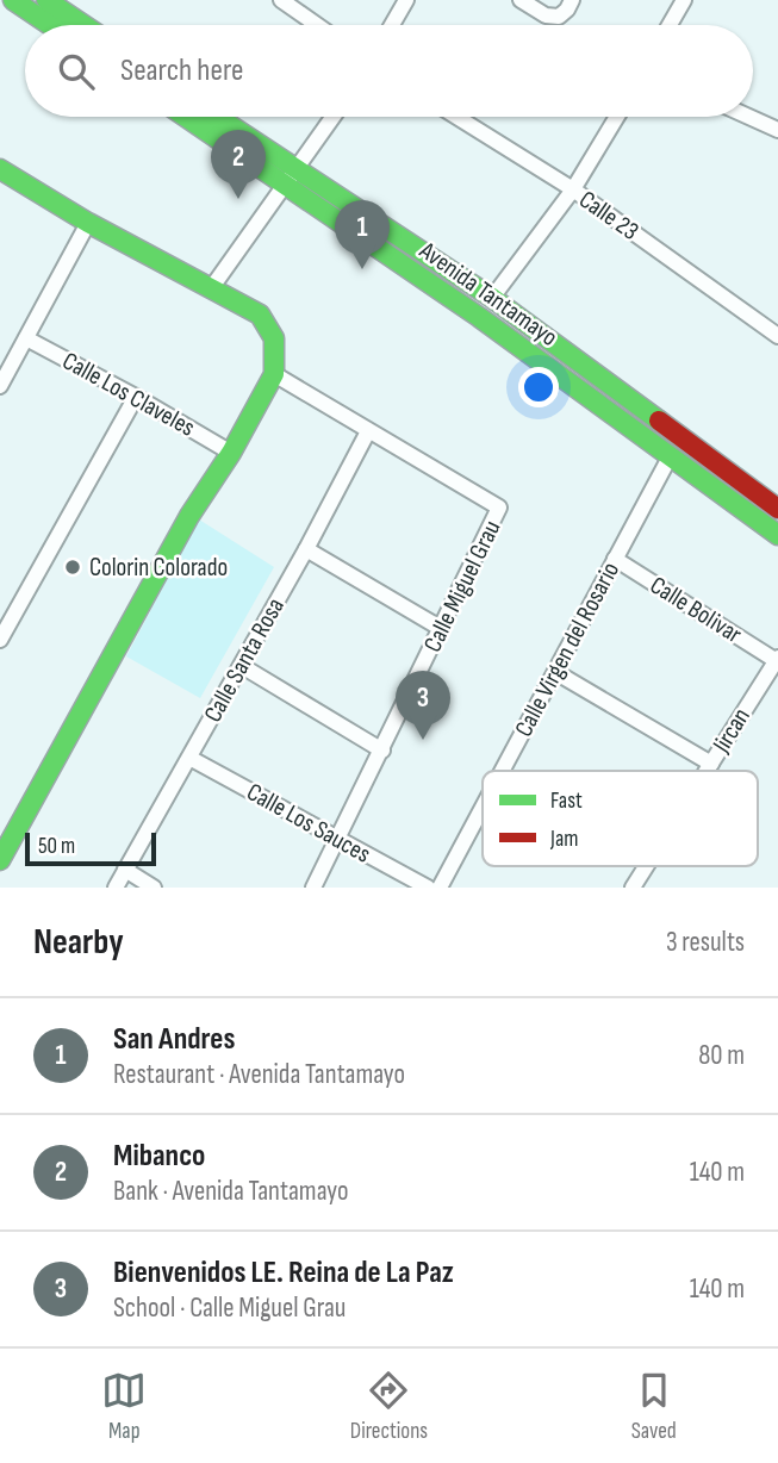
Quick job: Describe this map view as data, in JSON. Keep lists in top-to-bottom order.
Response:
{
  "streets": {
    "street": [
      "Calle 23",
      "Avenida Tantamayo",
      "Calle Los Claveles",
      "Calle Miguel Grau",
      "Calle Bolivar",
      "Calle Virgen del Rosario",
      "Calle Santa Rosa",
      "Jircan",
      "Calle Los Sauces"
    ]
  },
  "crossings": [
    ["Avenida Tantamayo", "Calle Virgen del Rosario"],
    ["Calle Miguel Grau", "Calle Santa Rosa"],
    ["Calle Miguel Grau", "Calle Los Sauces"],
    ["Calle Bolivar", "Calle Virgen del Rosario"],
    ["Calle Bolivar", "Jircan"],
    ["Calle Santa Rosa", "Calle Los Sauces"]
  ],
  "places": ["Colorin Colorado"],
  "legend": ["Fast", "Jam"],
  "scale_bar": "50 m",
  "page": {
    "search": "Search here",
    "pins": ["2", "1", "3"],
    "scale": "50 m",
    "heading": ["Nearby", "3 results"],
    "list": [
      {
        "mark": "1",
        "name": "San Andres",
        "note": "Restaurant · Avenida Tantamayo",
        "value": "80 m"
      },
      {
        "mark": "2",
        "name": "Mibanco",
        "note": "Bank · Avenida Tantamayo",
        "value": "140 m"
      },
      {
        "mark": "3",
        "name": "Bienvenidos LE. Reina de La Paz",
        "note": "School · Calle Miguel Grau",
        "value": "140 m"
      }
    ],
    "nav": ["Map", "Directions", "Saved"]
  }
}
